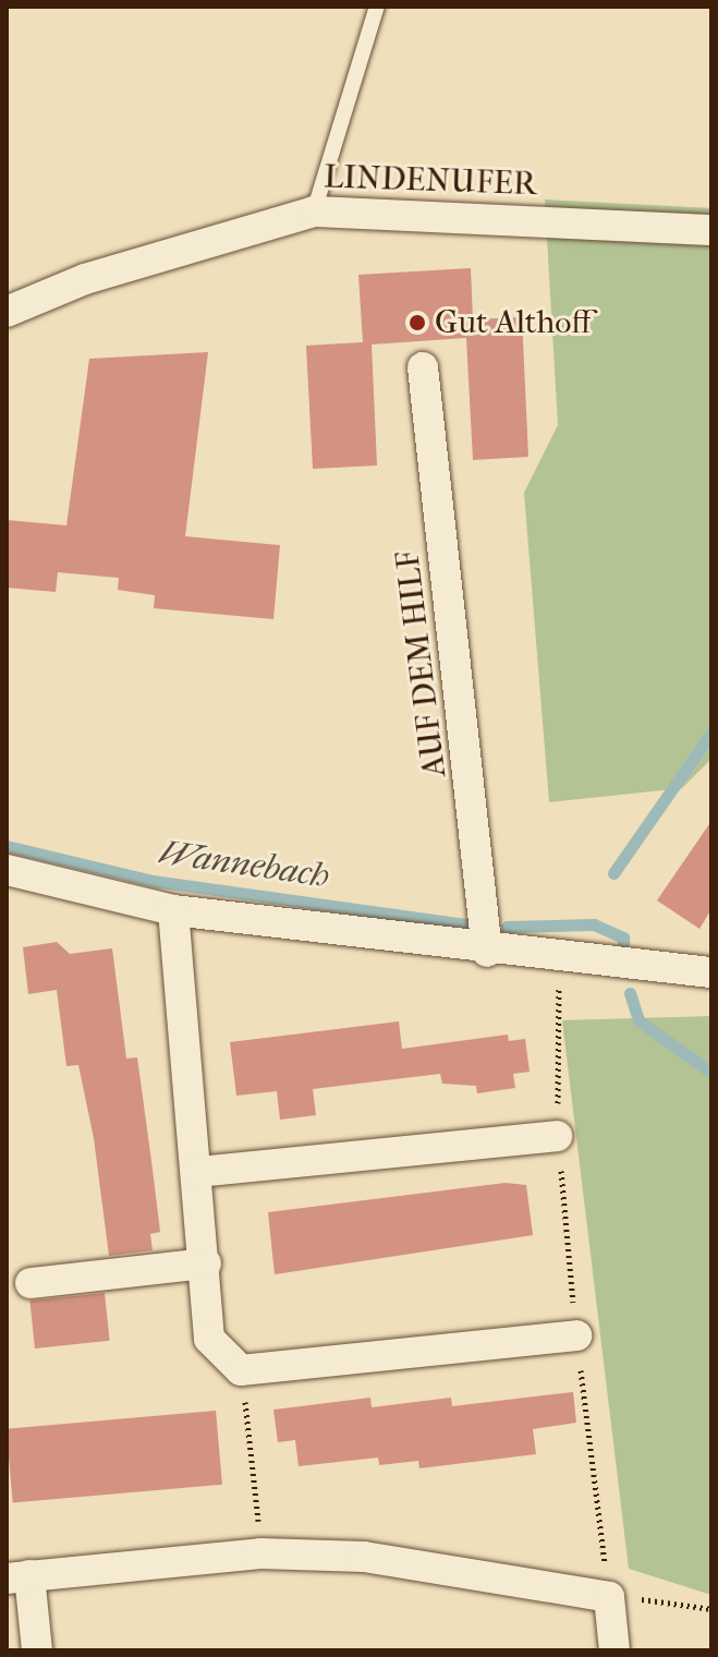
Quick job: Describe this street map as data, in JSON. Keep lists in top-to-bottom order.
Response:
{
  "streets": {
    "street": ["LINDENUFER", "AUF DEM HILF"]
  },
  "water": ["Wannebach"],
  "places": ["Gut Althoff"]
}
